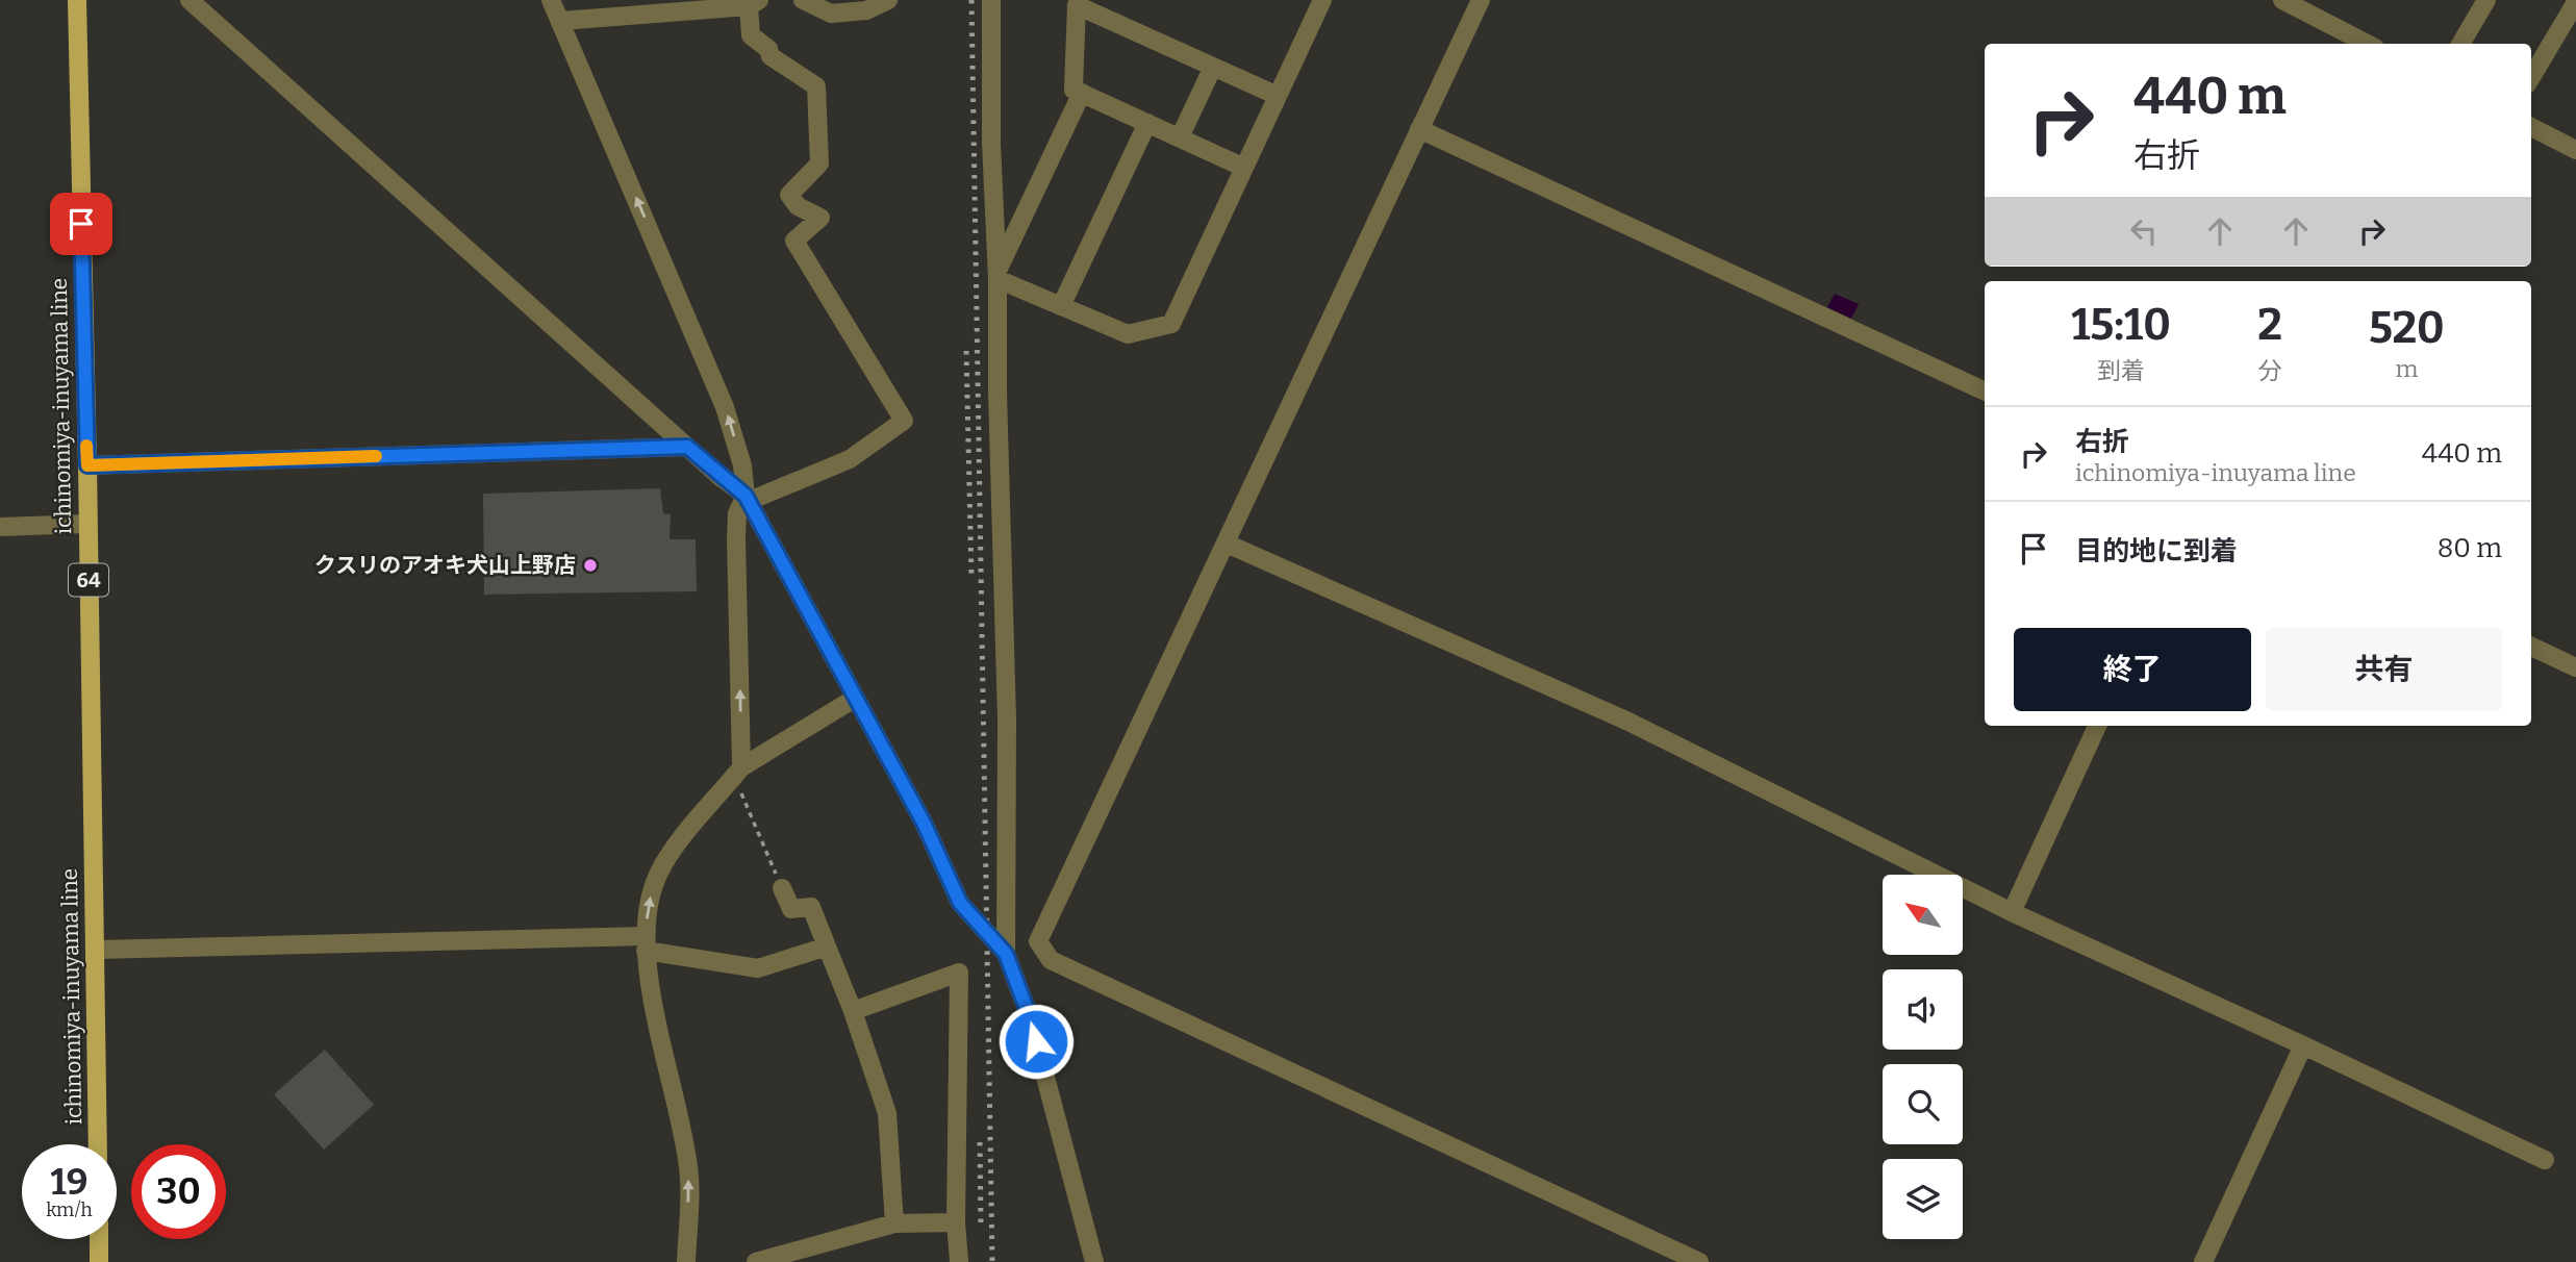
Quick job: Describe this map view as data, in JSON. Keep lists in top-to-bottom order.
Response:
{
  "streets": {
    "main road": ["ichinomiya-inuyama line", "64"]
  },
  "places": ["クスリのアオキ犬山上野店"],
  "north": "top left",
  "page": {
    "turn": ["440 m", "右折"],
    "eta": [
      "15:10",
      "到着",
      "2",
      "分",
      "520",
      "m"
    ],
    "list": [
      {
        "name": "右折",
        "note": "ichinomiya-inuyama line",
        "value": "440 m"
      },
      {
        "name": "目的地に到着",
        "value": "80 m"
      }
    ],
    "buttons": ["終了", "共有"],
    "speed": "19 km/h",
    "limit": "30"
  }
}
